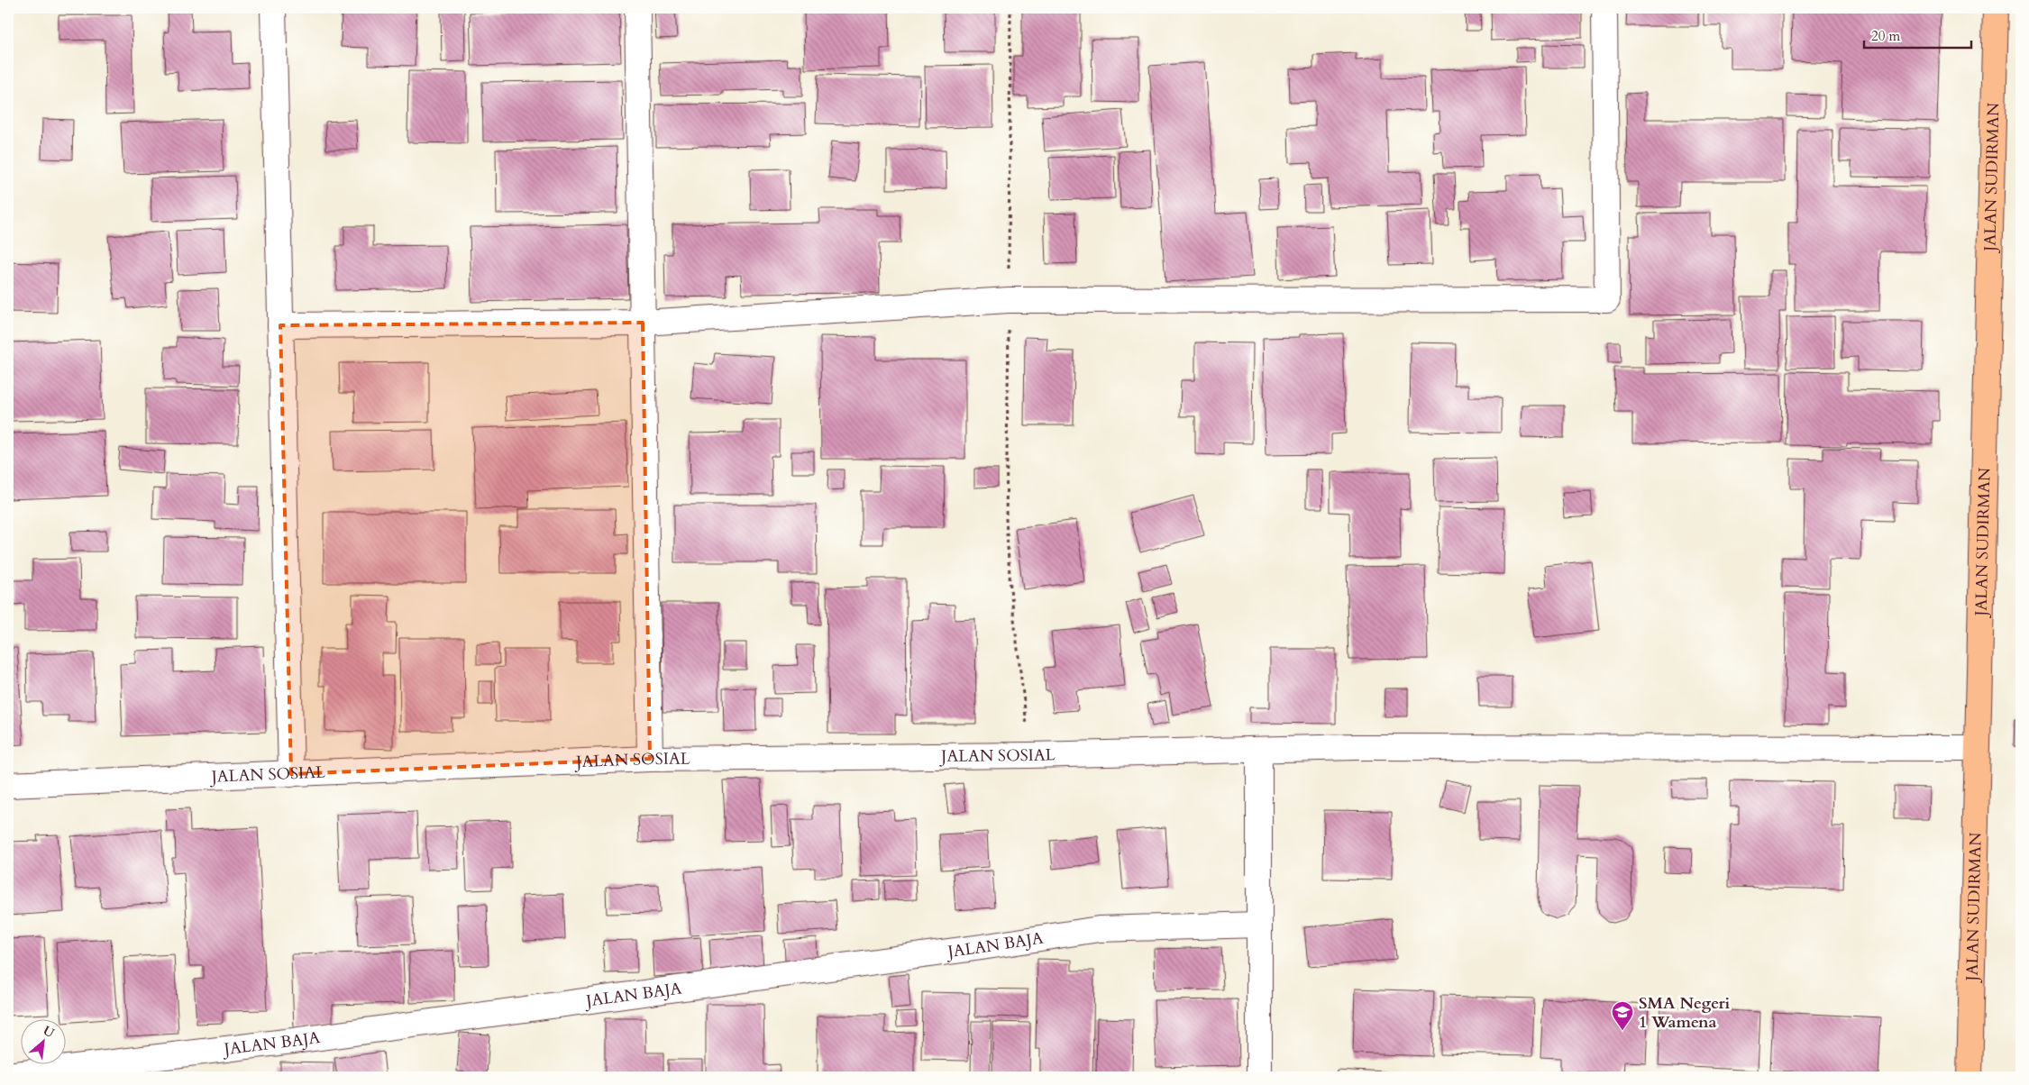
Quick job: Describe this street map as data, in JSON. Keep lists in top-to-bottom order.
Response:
{
  "streets": {
    "main road": ["JALAN SUDIRMAN"],
    "street": ["JALAN SOSIAL", "JALAN BAJA"]
  },
  "crossings": [
    ["JALAN SUDIRMAN", "JALAN SOSIAL"]
  ],
  "places": {
    "school or university": ["SMA Negeri 1 Wamena"]
  },
  "scale_bar": "20 m",
  "north": "top right"
}
